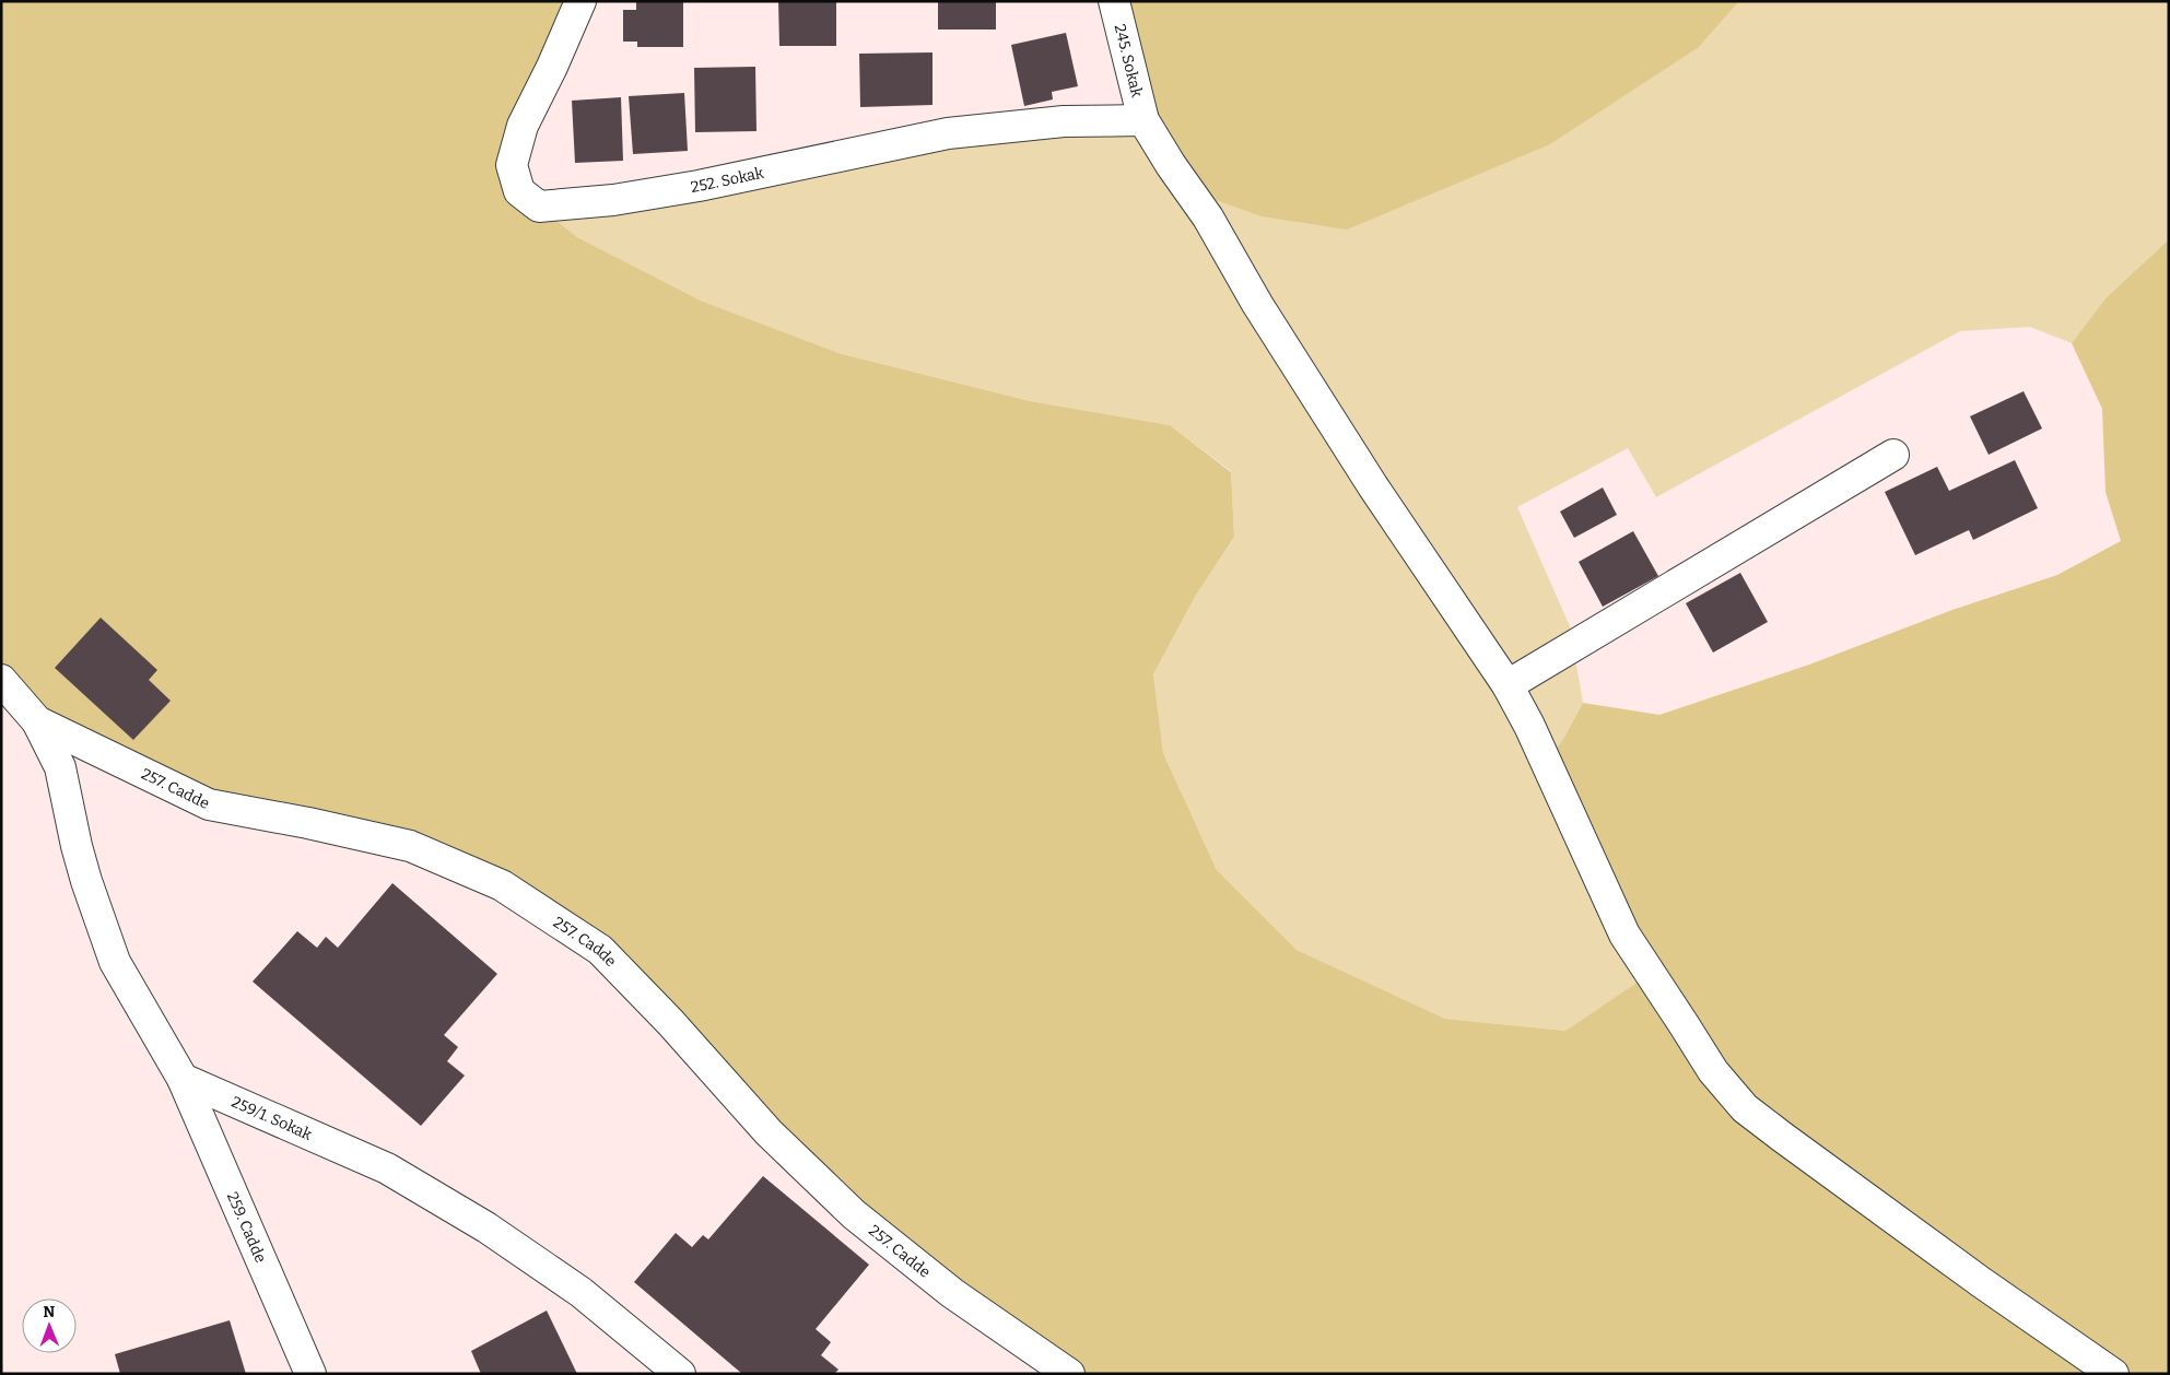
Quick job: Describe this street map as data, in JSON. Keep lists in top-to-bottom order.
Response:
{
  "streets": {
    "street": [
      "245. Sokak",
      "252. Sokak",
      "257. Cadde",
      "259/1. Sokak",
      "259. Cadde"
    ]
  },
  "crossings": [
    ["245. Sokak", "252. Sokak"],
    ["259/1. Sokak", "259. Cadde"]
  ],
  "north": "top"
}
